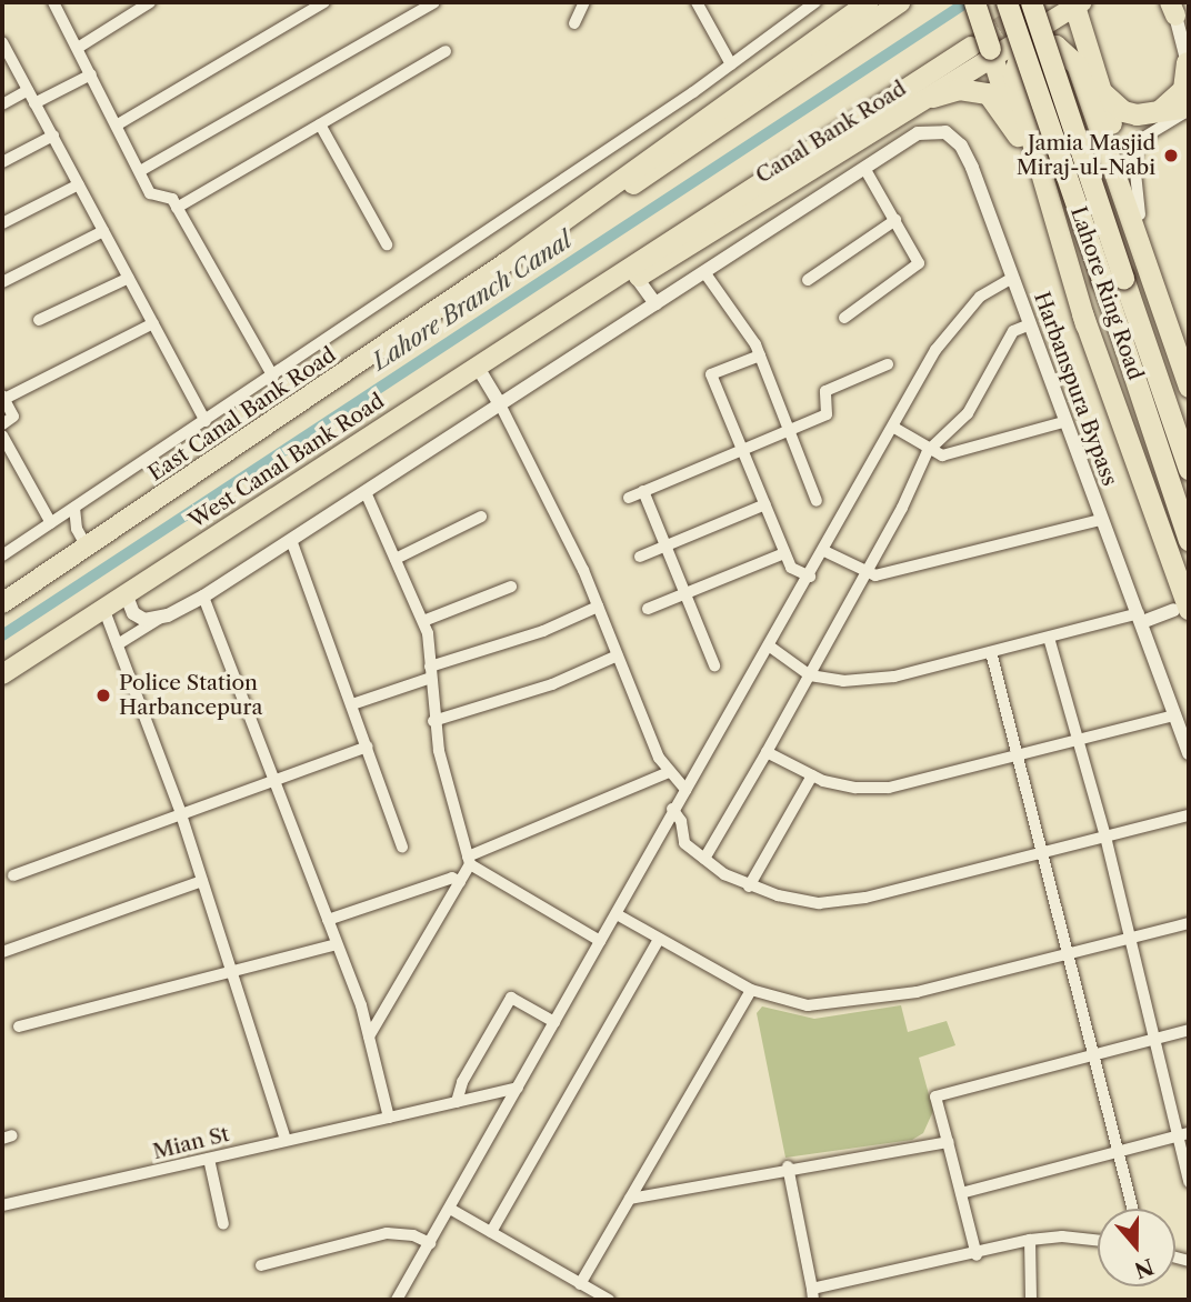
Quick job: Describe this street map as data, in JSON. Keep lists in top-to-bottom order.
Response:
{
  "streets": {
    "highway": [
      "Canal Bank Road",
      "Lahore Ring Road",
      "East Canal Bank Road",
      "West Canal Bank Road"
    ],
    "street": ["Harbanspura Bypass", "Mian St"]
  },
  "crossings": [
    ["Canal Bank Road", "West Canal Bank Road"]
  ],
  "water": ["Lahore Branch Canal"],
  "places": ["Jamia Masjid Miraj-ul-Nabi", "Police Station Harbancepura"],
  "north": "bottom"
}
